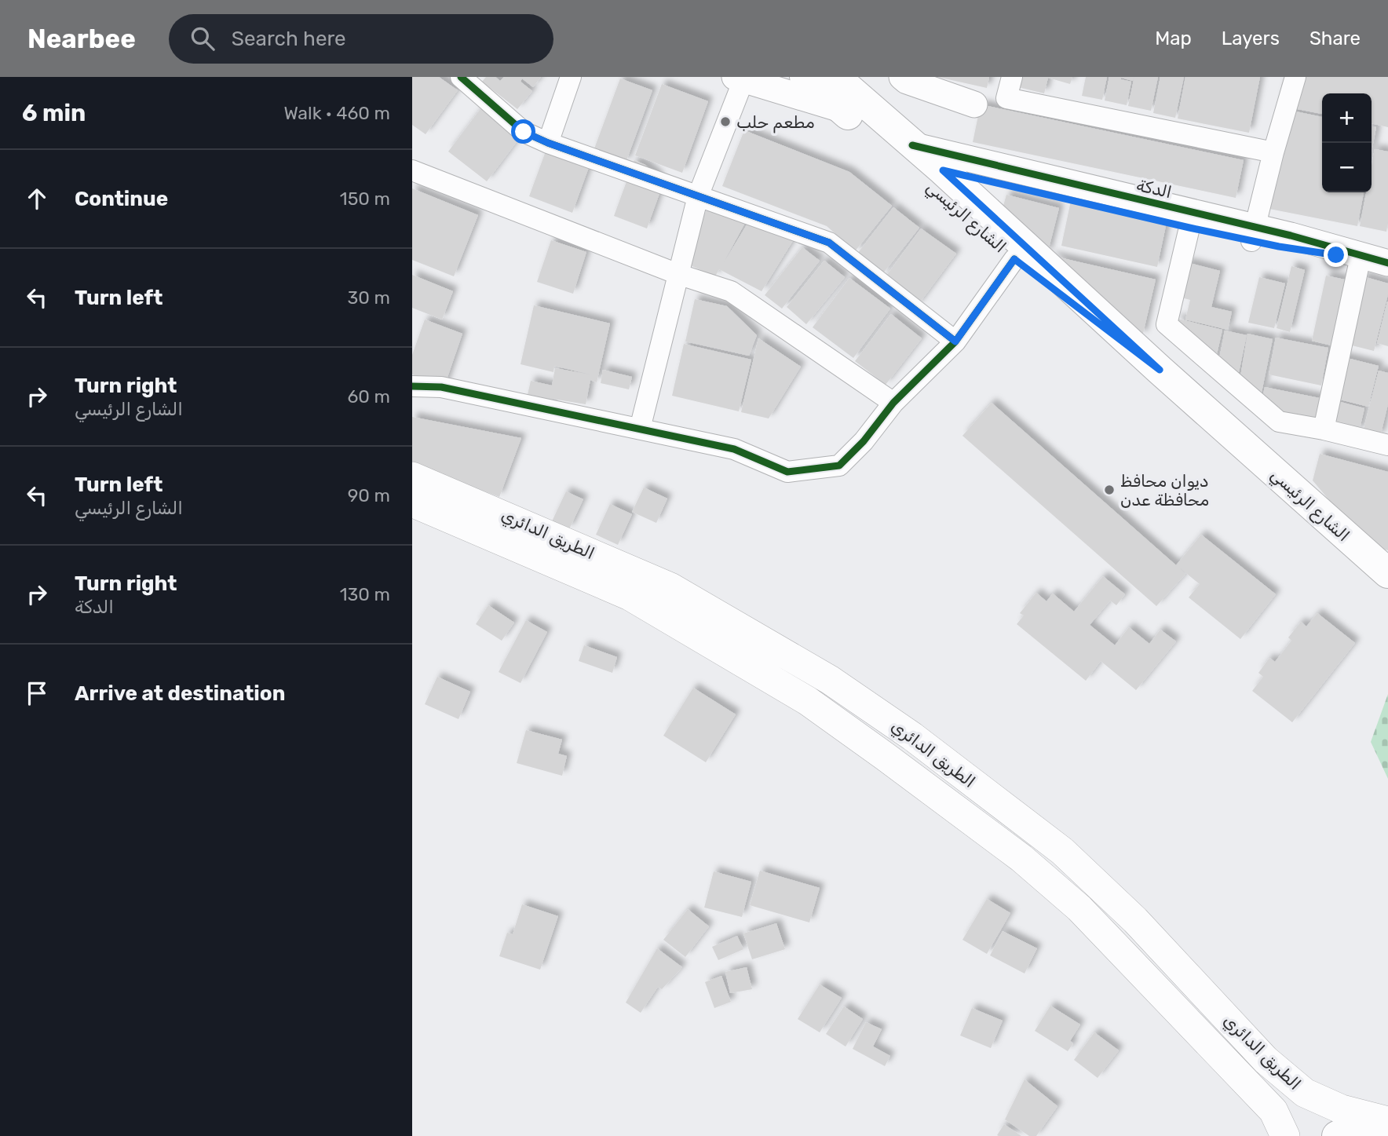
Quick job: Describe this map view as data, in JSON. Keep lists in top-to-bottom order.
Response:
{
  "streets": {
    "main road": ["الشارع الرئيسي", "الطريق الدائري"],
    "street": ["الدكة"]
  },
  "crossings": [
    ["الدكة", "الشارع الرئيسي"]
  ],
  "places": ["مطعم حلب", "ديوان محافظ محافظة عدن"],
  "page": {
    "header": "Nearbee",
    "search": "Search here",
    "nav": ["Map", "Layers", "Share"],
    "heading": ["6 min", "Walk · 460 m"],
    "map_buttons": ["+", "−"],
    "list": [
      ["Continue", "150 m"],
      ["Turn left", "30 m"],
      ["Turn right", "الشارع الرئيسي", "60 m"],
      ["Turn left", "الشارع الرئيسي", "90 m"],
      ["Turn right", "الدكة", "130 m"],
      "Arrive at destination"
    ]
  }
}
